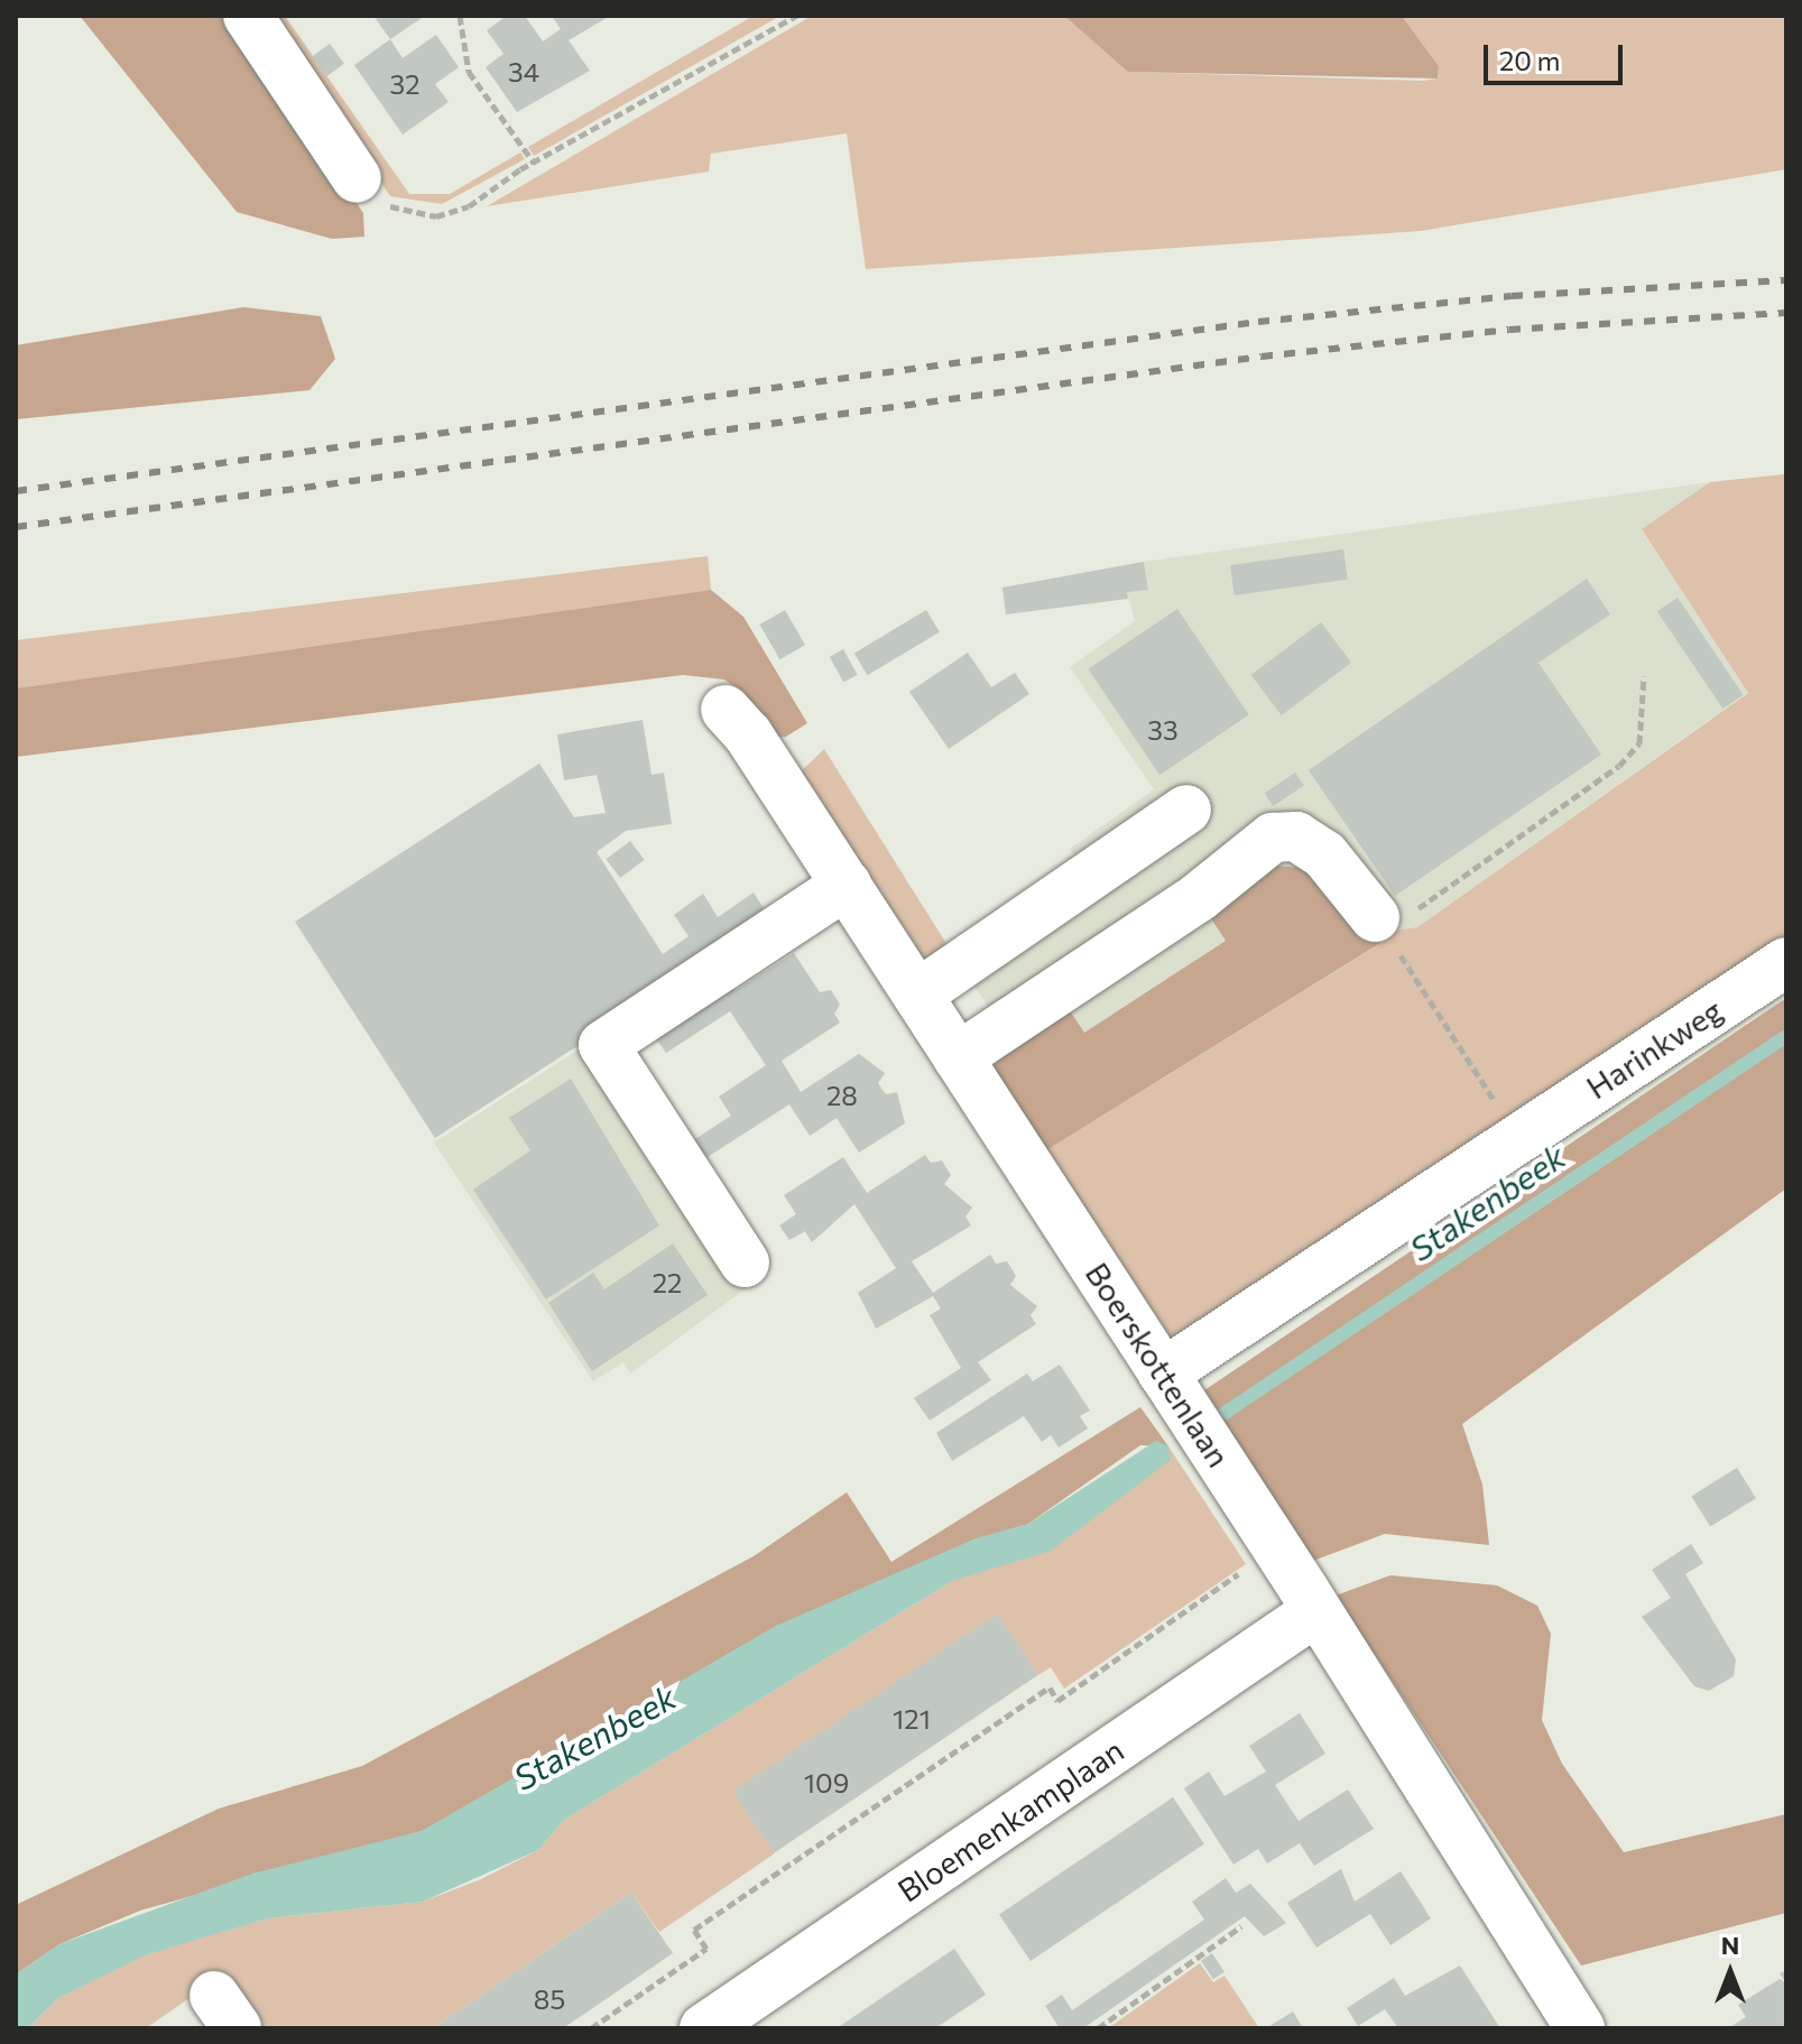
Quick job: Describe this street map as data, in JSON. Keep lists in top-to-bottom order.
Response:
{
  "streets": {
    "street": ["Harinkweg", "Boerskottenlaan", "Bloemenkamplaan"]
  },
  "crossings": [
    ["Harinkweg", "Boerskottenlaan"],
    ["Boerskottenlaan", "Bloemenkamplaan"]
  ],
  "water": ["Stakenbeek"],
  "house_numbers": [
    "34",
    "32",
    "33",
    "28",
    "22",
    "121",
    "109",
    "85"
  ],
  "scale_bar": "20 m",
  "north": "top"
}
